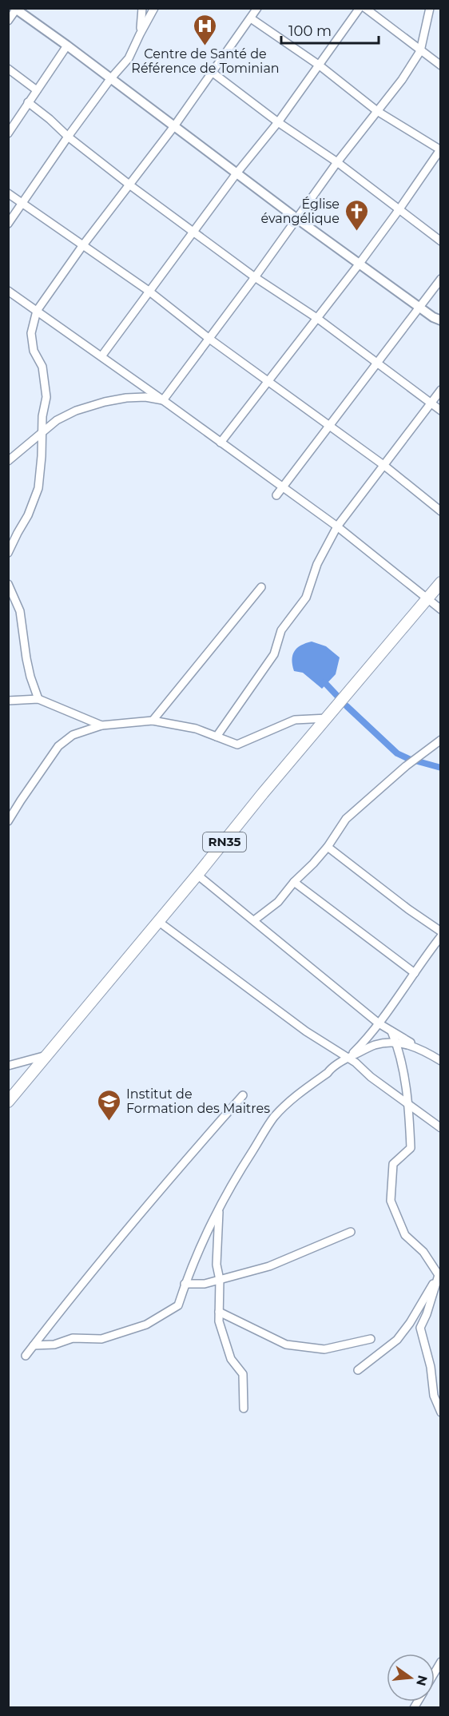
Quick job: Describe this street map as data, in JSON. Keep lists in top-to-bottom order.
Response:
{
  "streets": {
    "main road": ["RN35"]
  },
  "places": {
    "hospital": ["Centre de Santé de Référence de Tominian"],
    "church": ["Église évangélique"],
    "school or university": ["Institut de Formation des Maitres"]
  },
  "scale_bar": "100 m",
  "north": "right"
}
